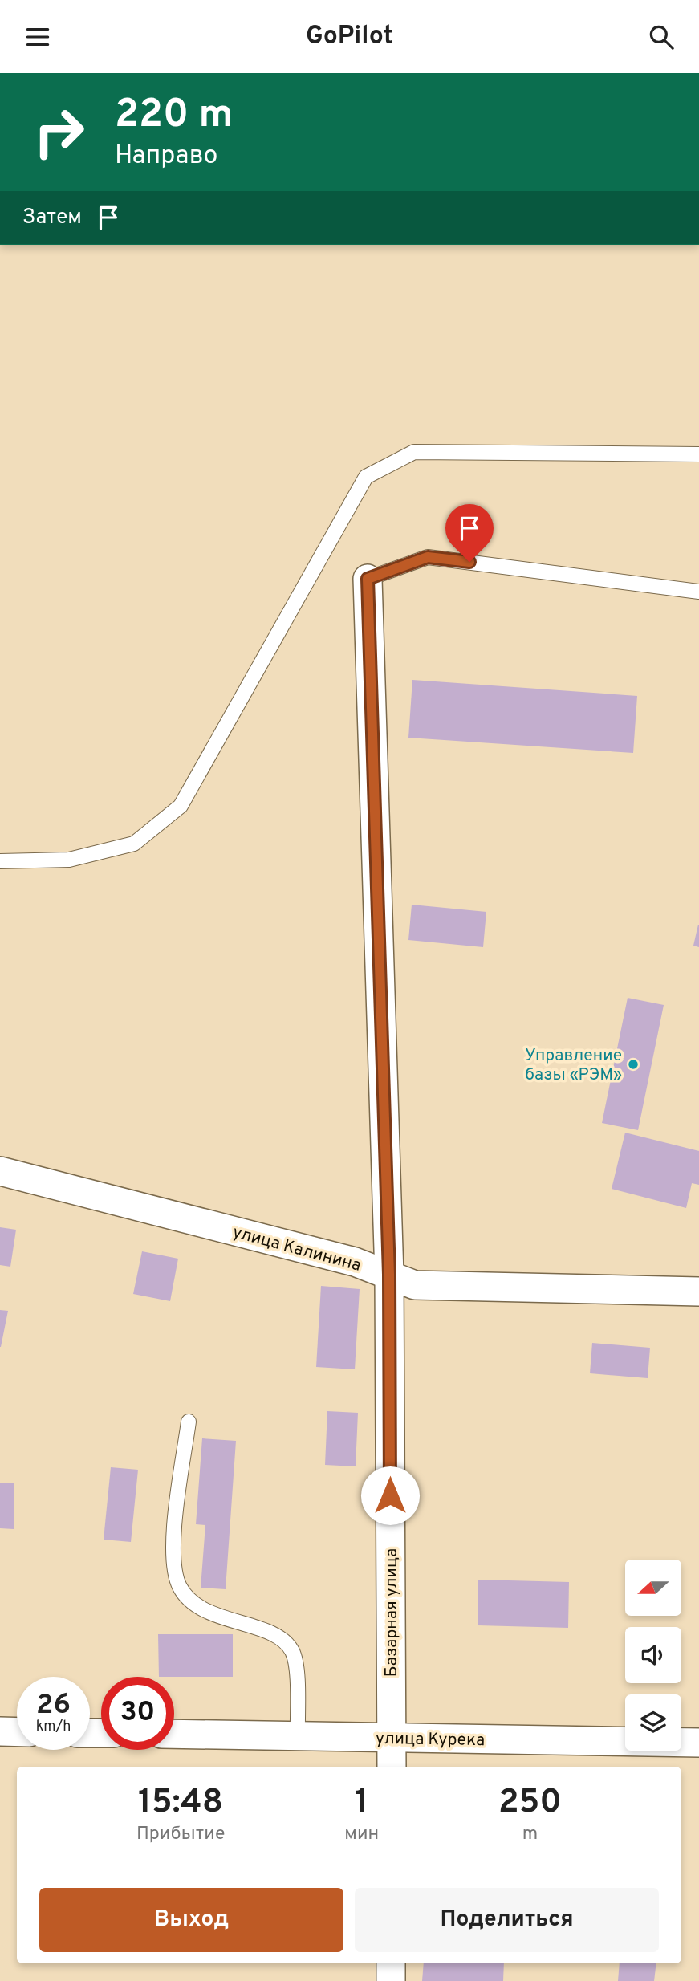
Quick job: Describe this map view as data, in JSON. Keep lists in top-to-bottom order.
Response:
{
  "streets": {
    "street": ["улица Калинина", "Базарная улица", "улица Курека"]
  },
  "crossings": [
    ["улица Калинина", "Базарная улица"],
    ["Базарная улица", "улица Курека"]
  ],
  "places": ["Управление базы «РЭМ»"],
  "north": "left",
  "page": {
    "header": "GoPilot",
    "turn": ["220 m", "Направо"],
    "then": "Затем",
    "speed": "26 km/h",
    "limit": "30",
    "eta": [
      "15:48",
      "Прибытие",
      "1",
      "мин",
      "250",
      "m"
    ],
    "buttons": ["Выход", "Поделиться"]
  }
}
